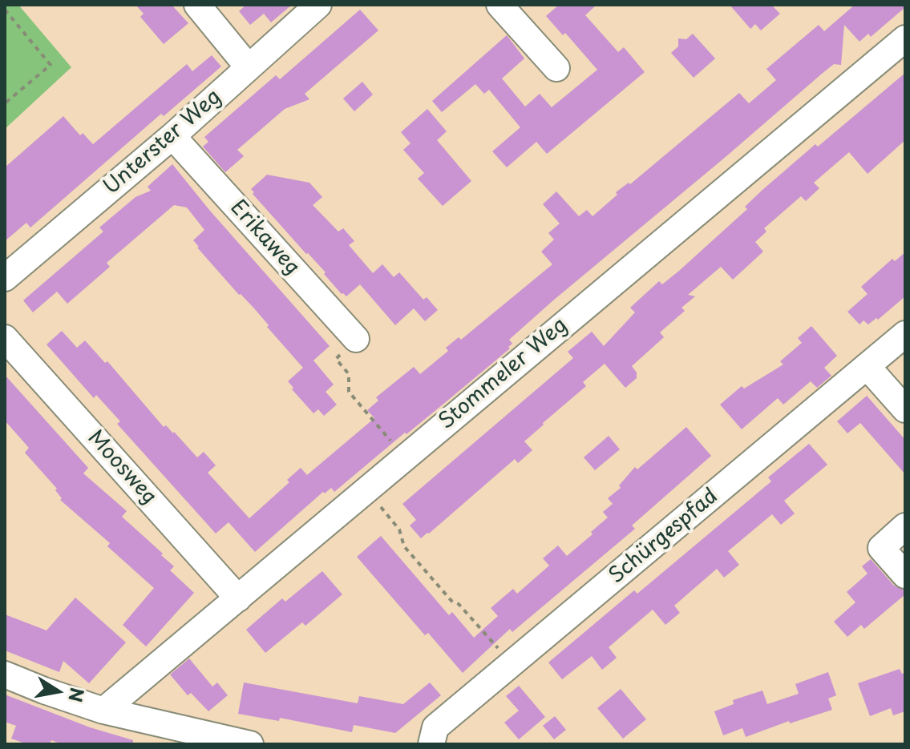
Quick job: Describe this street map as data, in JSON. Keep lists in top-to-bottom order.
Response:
{
  "streets": {
    "street": [
      "Unterster Weg",
      "Erikaweg",
      "Stommeler Weg",
      "Moosweg",
      "Schürgespfad"
    ]
  },
  "crossings": [
    ["Unterster Weg", "Erikaweg"],
    ["Stommeler Weg", "Moosweg"]
  ],
  "north": "right"
}
